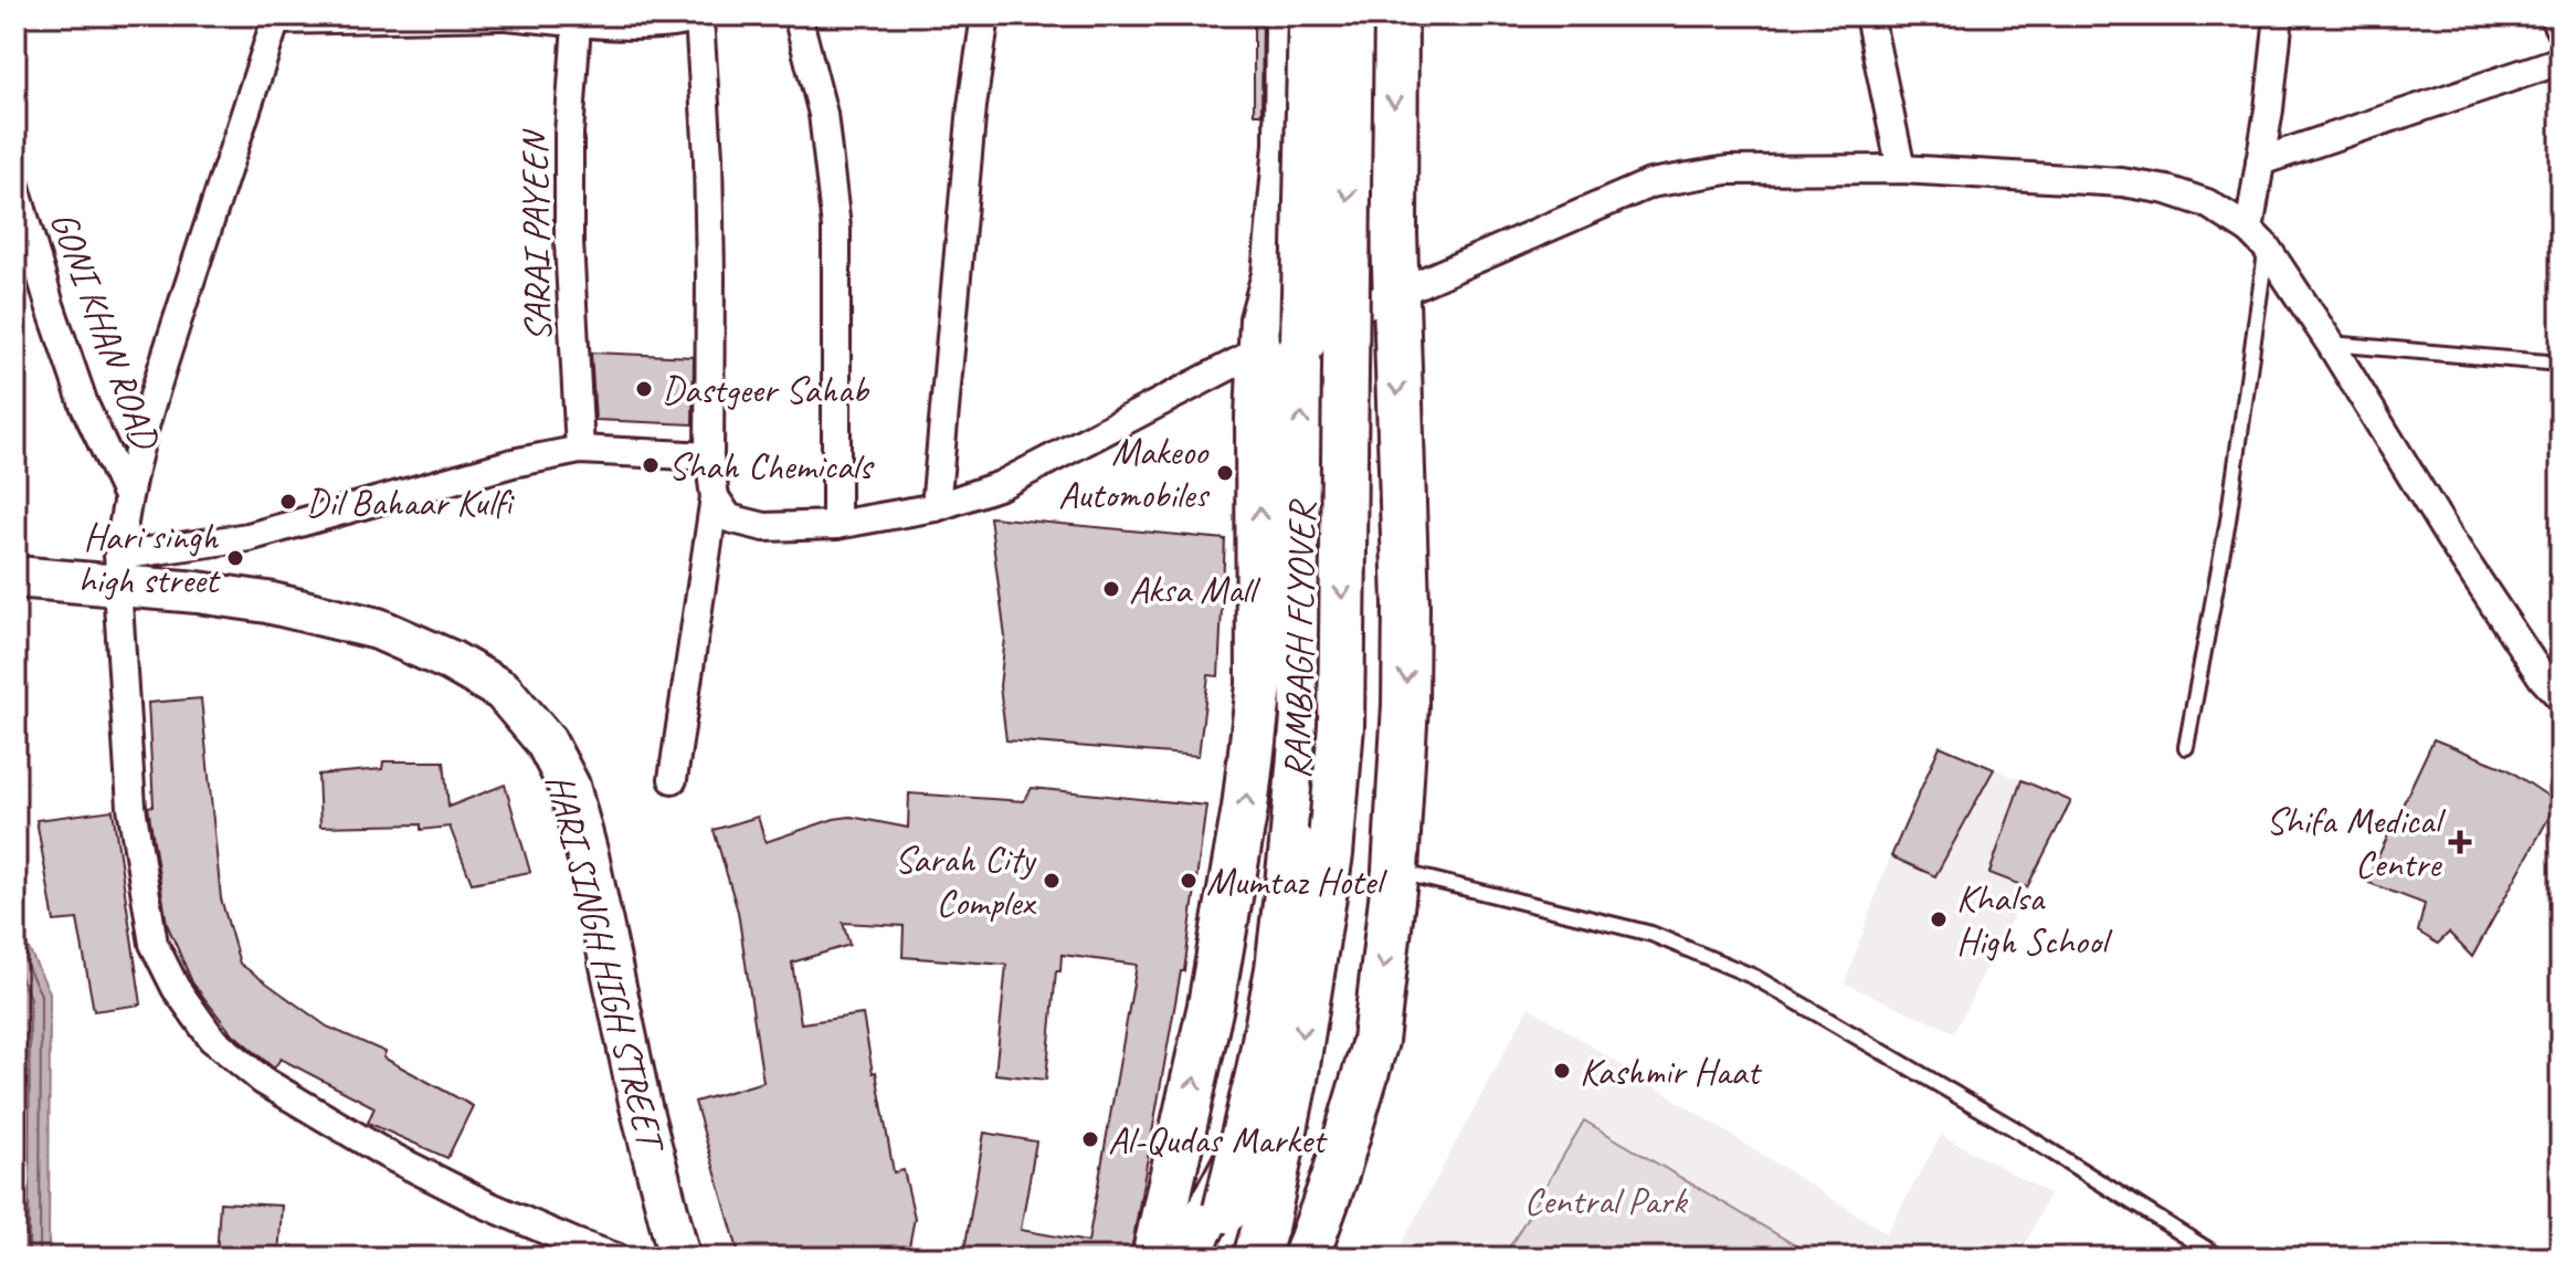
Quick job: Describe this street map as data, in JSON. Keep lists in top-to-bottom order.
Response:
{
  "streets": {
    "main road": ["RAMBAGH FLYOVER", "HARI SINGH HIGH STREET"],
    "street": ["SARAI PAYEEN", "GONI KHAN ROAD"]
  },
  "parks": ["Central Park"],
  "places": {
    "other": [
      "Dastgeer Sahab",
      "Shah Chemicals",
      "Makeoo Automobiles",
      "Dil Bahaar Kulfi",
      "Hari singh high street",
      "Aksa Mall",
      "Sarah City Complex",
      "Mumtaz Hotel",
      "Khalsa High School",
      "Kashmir Haat",
      "Al-Qudas Market"
    ],
    "health": ["Shifa Medical Centre"]
  }
}
